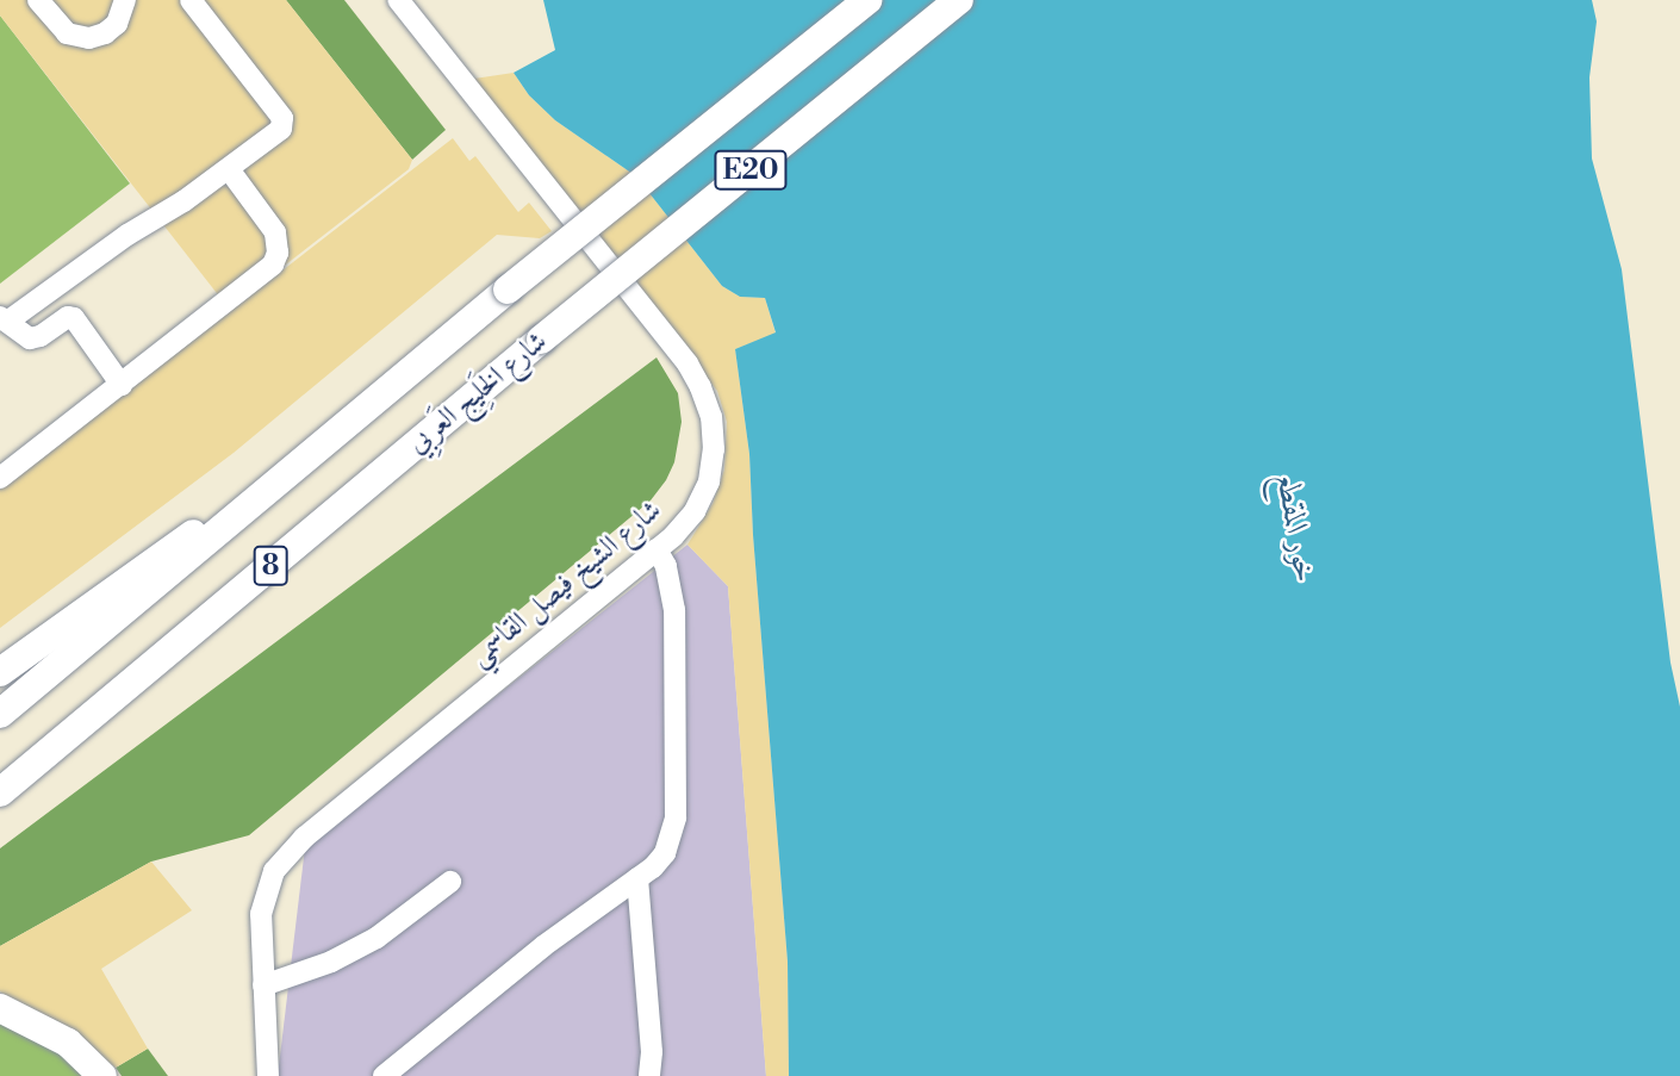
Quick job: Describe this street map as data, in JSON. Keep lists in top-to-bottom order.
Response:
{
  "streets": {
    "highway": ["E20", "شارع الخَلِيج العَربِي", "8"],
    "street": ["شارع الشيخ فيصل القاسمي"]
  },
  "water": ["خور المقطع"]
}
